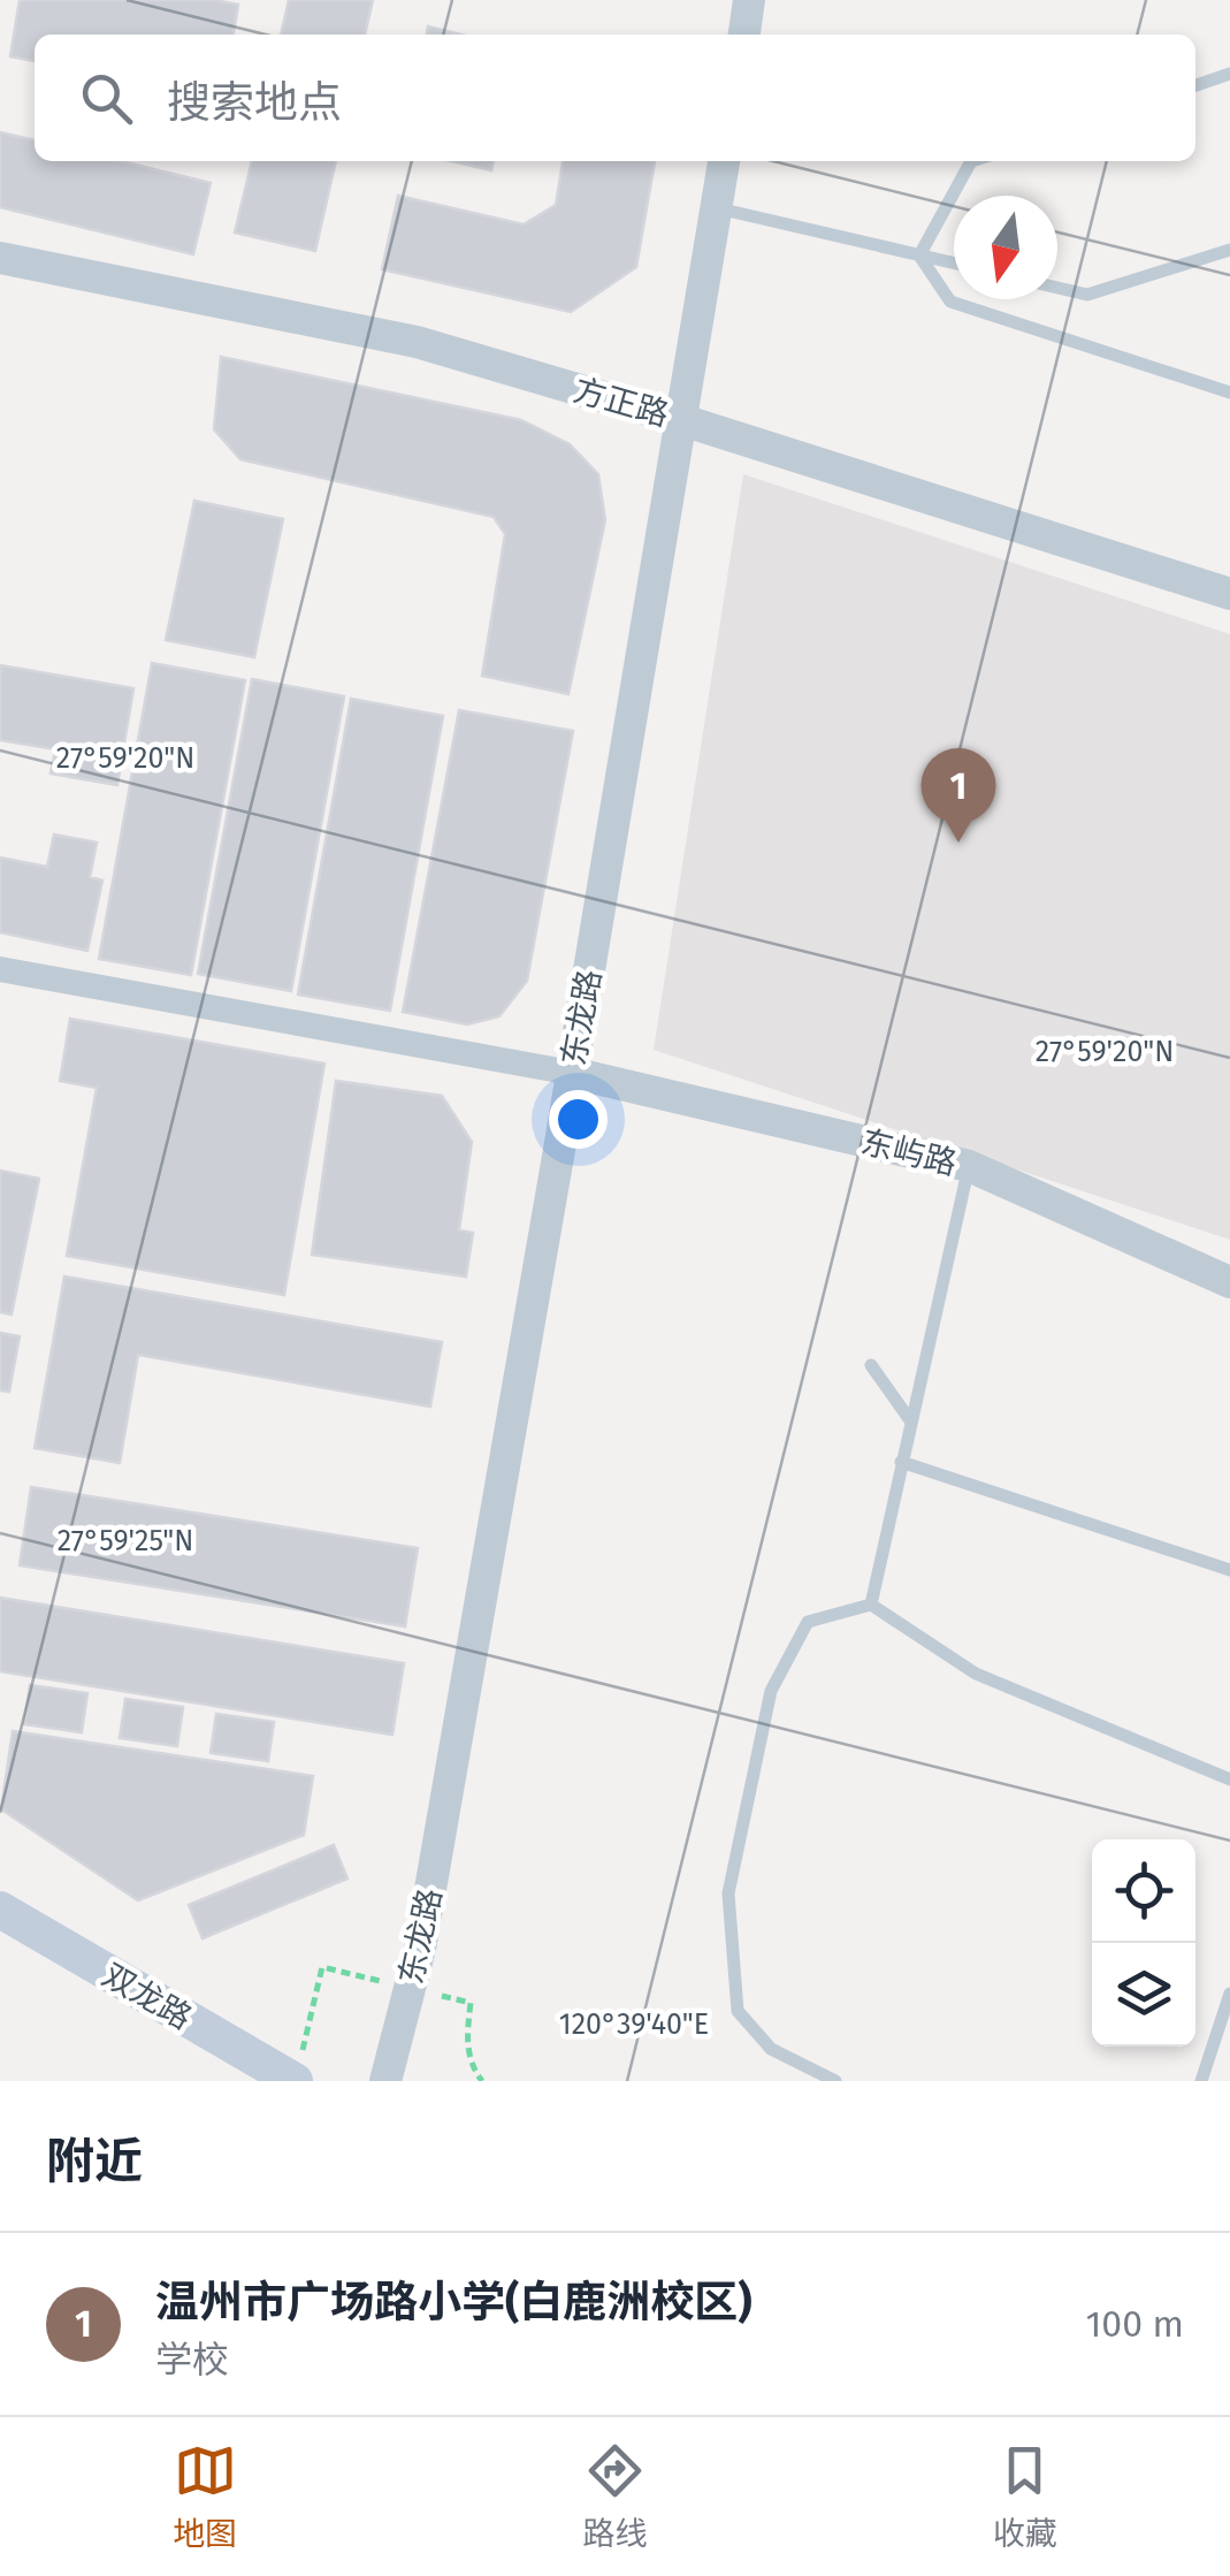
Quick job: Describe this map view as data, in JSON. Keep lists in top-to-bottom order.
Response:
{
  "streets": {
    "main road": ["双龙路"],
    "street": ["方正路", "东龙路", "东屿路"]
  },
  "crossings": [
    ["方正路", "东龙路"],
    ["东龙路", "东屿路"]
  ],
  "north": "bottom",
  "page": {
    "search": "搜索地点",
    "pins": "1",
    "heading": "附近",
    "list": [
      {
        "mark": "1",
        "name": "温州市广场路小学(白鹿洲校区)",
        "note": "学校",
        "value": "100 m"
      }
    ],
    "nav": ["地图", "路线", "收藏"]
  },
  "coordinates": ["27°59'20\"N", "27°59'25\"N", "120°39'40\"E"]
}
